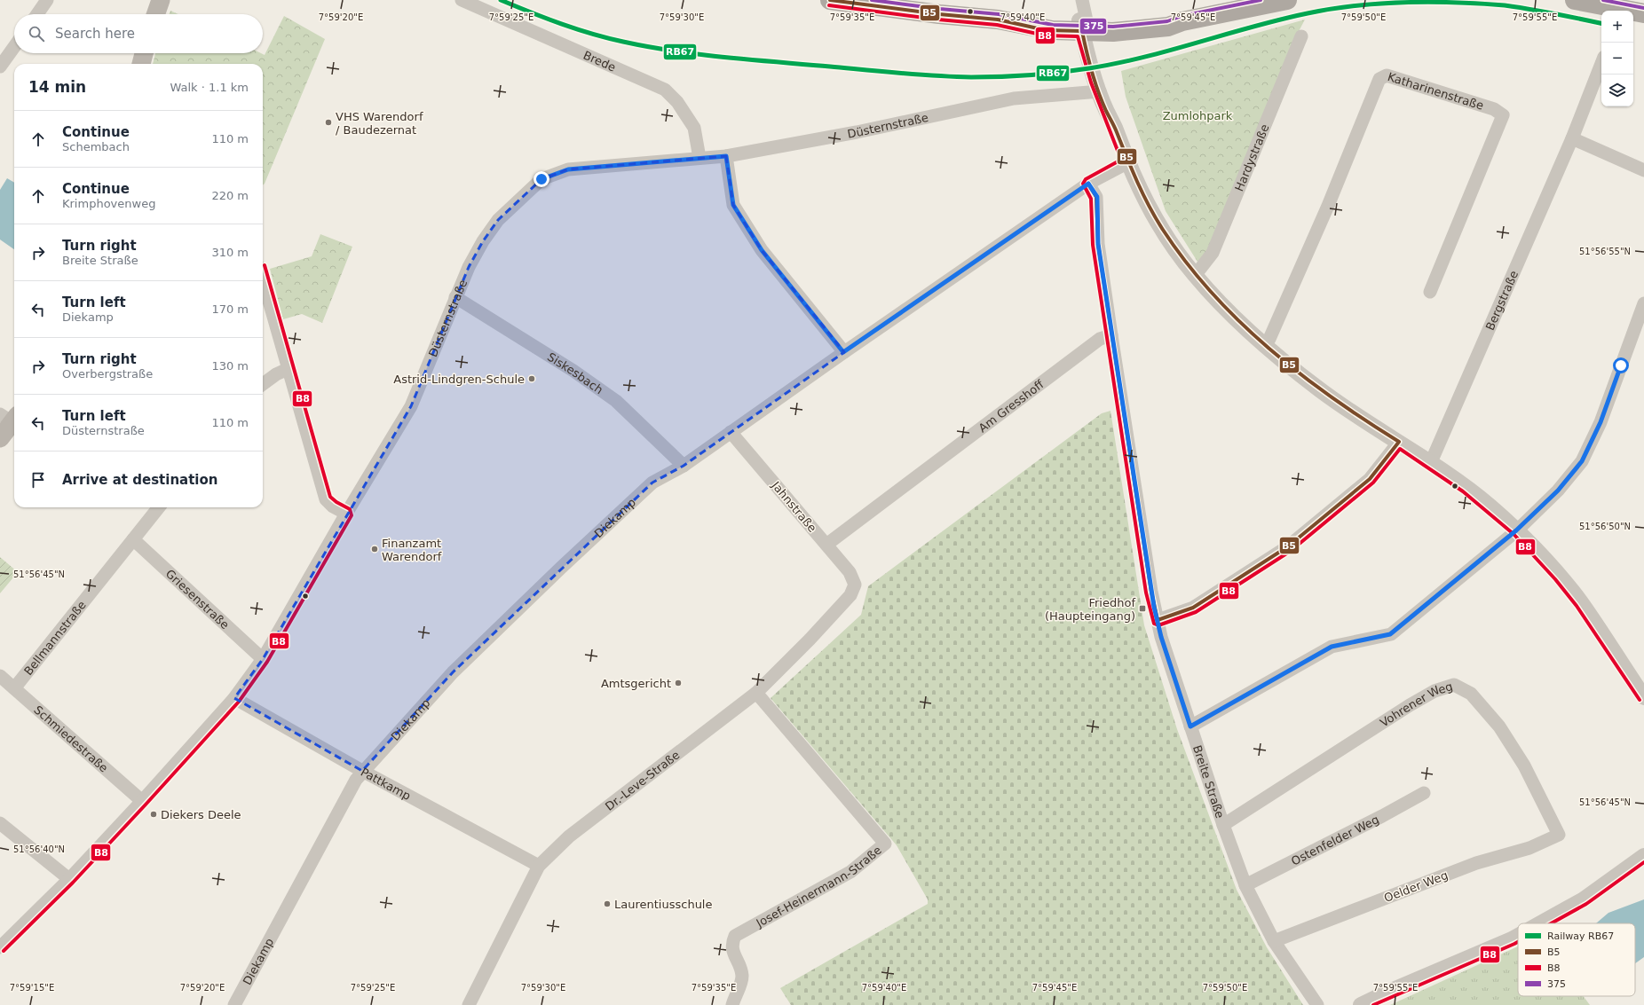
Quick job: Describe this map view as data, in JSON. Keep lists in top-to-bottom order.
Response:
{
  "streets": {
    "street": [
      "Brede",
      "Katharinenstraße",
      "Düsternstraße",
      "Hardystraße",
      "Bergstraße",
      "Siskesbach",
      "Am Gresshoff",
      "Jahnstraße",
      "Diekamp",
      "Griesenstraße",
      "Bellmannstraße",
      "Vohrener Weg",
      "Schmiedestraße",
      "Dr.-Leve-Straße",
      "Breite Straße",
      "Pattkamp",
      "Ostenfelder Weg",
      "Josef-Heinermann-Straße",
      "Oelder Weg"
    ]
  },
  "crossings": [
    ["Brede", "Düsternstraße"],
    ["Düsternstraße", "Siskesbach"],
    ["Düsternstraße", "Griesenstraße"],
    ["Düsternstraße", "Schmiedestraße"],
    ["Düsternstraße", "Pattkamp"],
    ["Siskesbach", "Diekamp"],
    ["Am Gresshoff", "Jahnstraße"],
    ["Am Gresshoff", "Breite Straße"],
    ["Jahnstraße", "Diekamp"],
    ["Jahnstraße", "Dr.-Leve-Straße"],
    ["Diekamp", "Breite Straße"],
    ["Diekamp", "Pattkamp"],
    ["Griesenstraße", "Bellmannstraße"],
    ["Bellmannstraße", "Schmiedestraße"],
    ["Vohrener Weg", "Breite Straße"],
    ["Vohrener Weg", "Oelder Weg"],
    ["Dr.-Leve-Straße", "Pattkamp"],
    ["Dr.-Leve-Straße", "Josef-Heinermann-Straße"],
    ["Breite Straße", "Ostenfelder Weg"],
    ["Breite Straße", "Oelder Weg"]
  ],
  "parks": ["Zumlohpark"],
  "places": {
    "other": [
      "VHS Warendorf / Baudezernat",
      "Astrid-Lindgren-Schule",
      "Finanzamt Warendorf",
      "Amtsgericht",
      "Diekers Deele",
      "Laurentiusschule"
    ],
    "transit": ["Friedhof (Haupteingang)"]
  },
  "lines": [
    "rail line RB67",
    "transit line B5",
    "transit line 375",
    "transit line B8"
  ],
  "legend": [
    "Railway RB67",
    "B5",
    "B8",
    "375"
  ],
  "page": {
    "map_buttons": ["+", "−"],
    "search": "Search here",
    "heading": ["14 min", "Walk · 1.1 km"],
    "list": [
      ["Continue", "Schembach", "110 m"],
      ["Continue", "Krimphovenweg", "220 m"],
      ["Turn right", "Breite Straße", "310 m"],
      ["Turn left", "Diekamp", "170 m"],
      ["Turn right", "Overbergstraße", "130 m"],
      ["Turn left", "Düsternstraße", "110 m"],
      "Arrive at destination"
    ]
  },
  "coordinates": [
    "7°59'20\"E",
    "7°59'25\"E",
    "7°59'30\"E",
    "7°59'35\"E",
    "7°59'40\"E",
    "7°59'45\"E",
    "7°59'50\"E",
    "7°59'55\"E",
    "51°56'55\"N",
    "51°56'50\"N",
    "51°56'45\"N",
    "51°56'40\"N",
    "7°59'15\"E"
  ]
}
